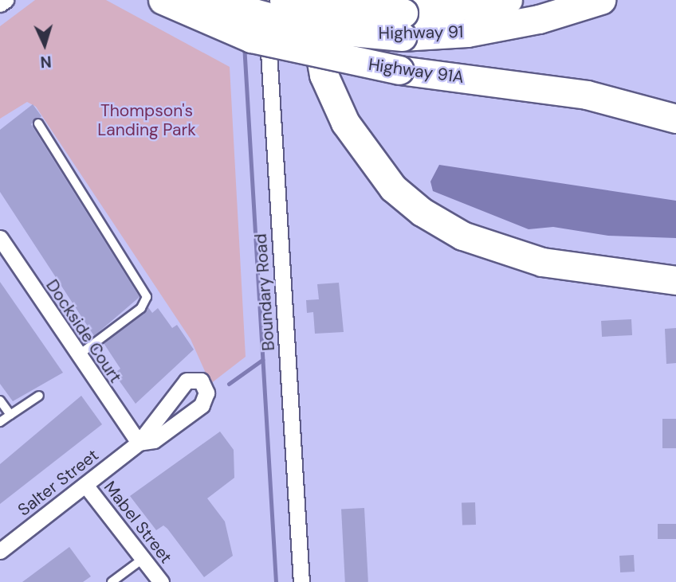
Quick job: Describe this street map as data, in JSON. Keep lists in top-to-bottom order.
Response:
{
  "streets": {
    "highway": ["Highway 91", "Highway 91A"],
    "street": [
      "Boundary Road",
      "Dockside Court",
      "Salter Street",
      "Mabel Street"
    ]
  },
  "crossings": [
    ["Dockside Court", "Salter Street"],
    ["Salter Street", "Mabel Street"]
  ],
  "parks": ["Thompson's Landing Park"],
  "north": "bottom"
}
